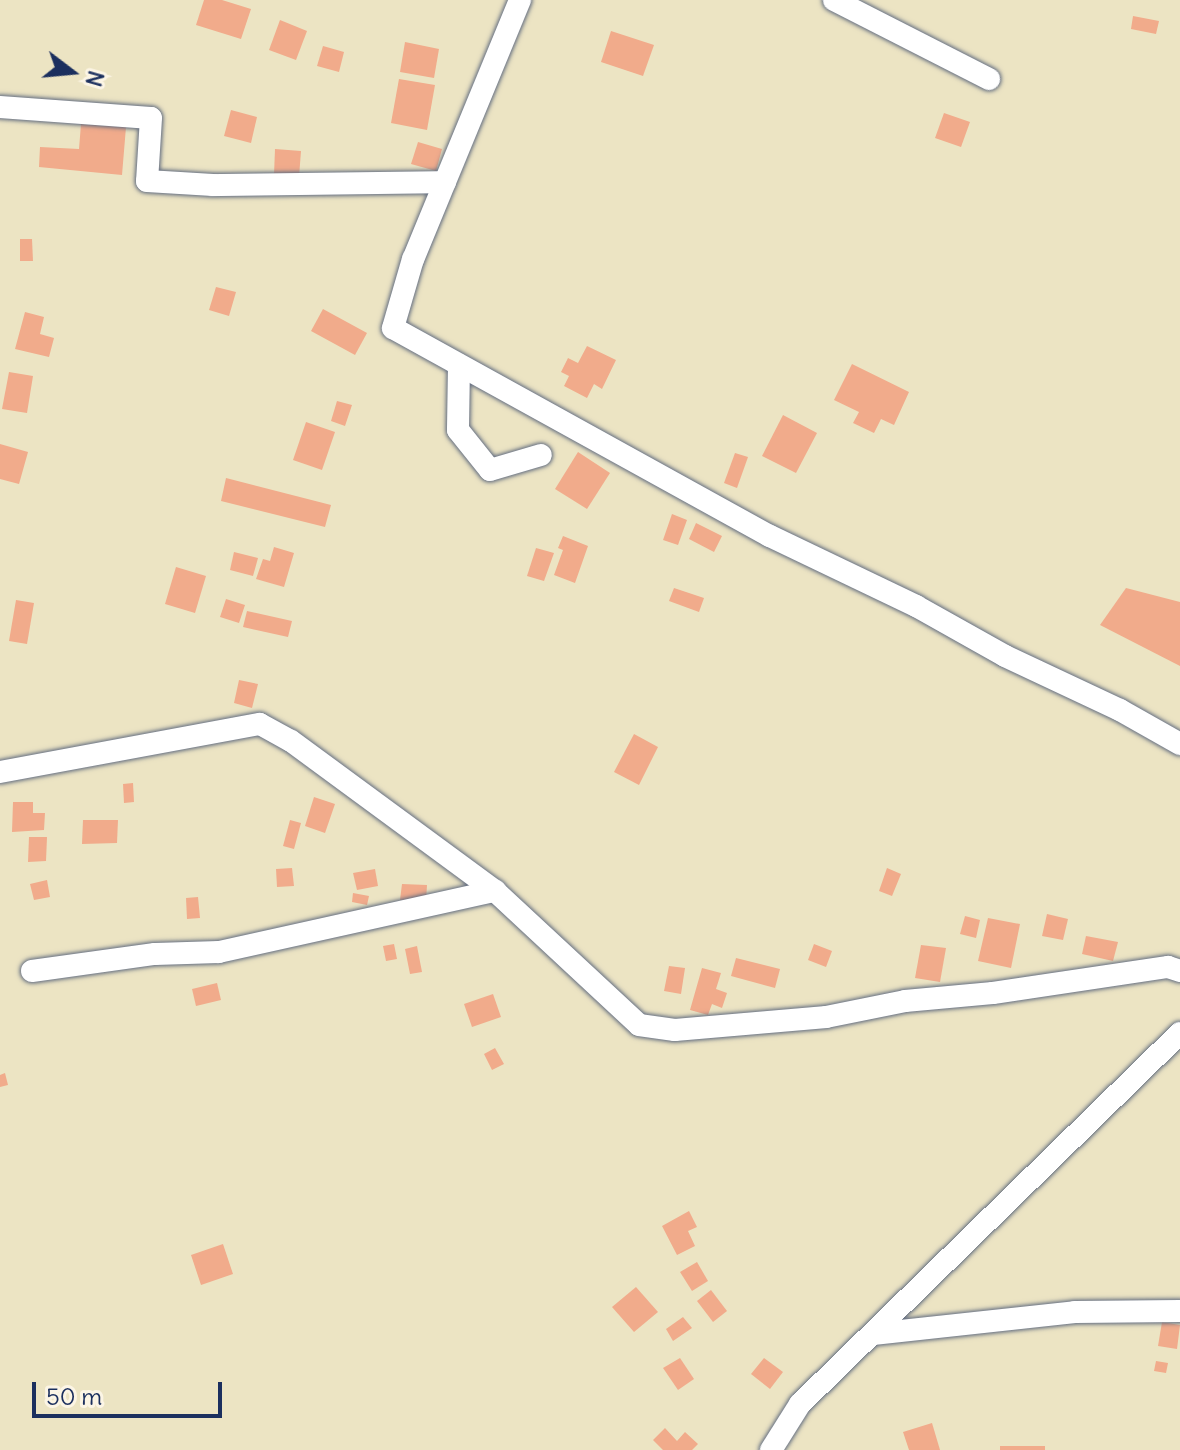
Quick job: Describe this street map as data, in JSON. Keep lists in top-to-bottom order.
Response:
{
  "scale_bar": "50 m",
  "north": "right"
}
